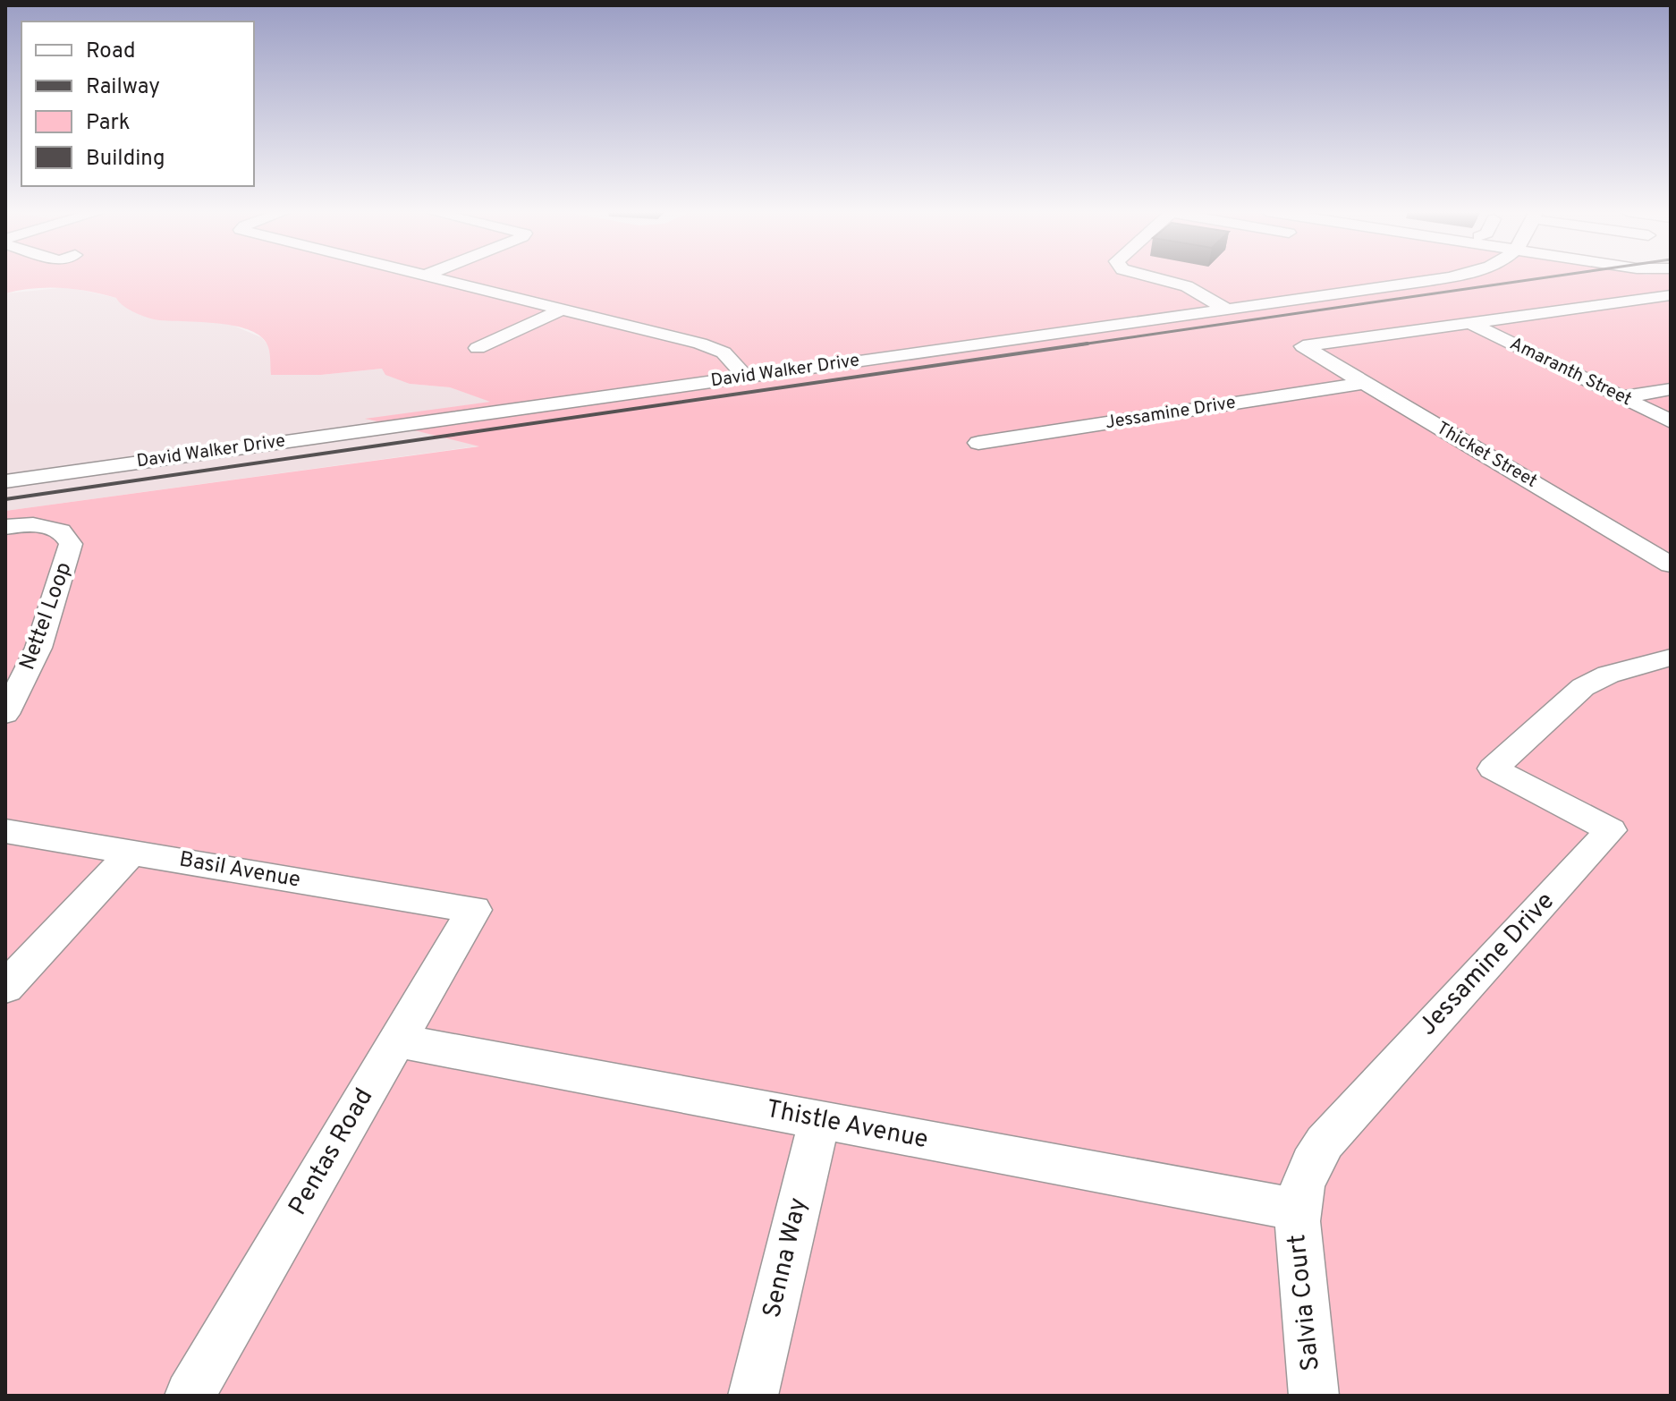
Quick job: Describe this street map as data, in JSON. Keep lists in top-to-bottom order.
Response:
{
  "streets": {
    "street": [
      "David Walker Drive",
      "Amaranth Street",
      "Jessamine Drive",
      "Thicket Street",
      "Nettel Loop",
      "Basil Avenue",
      "Thistle Avenue",
      "Pentas Road",
      "Senna Way",
      "Salvia Court"
    ]
  },
  "crossings": [
    ["Amaranth Street", "Thicket Street"],
    ["Jessamine Drive", "Thicket Street"],
    ["Jessamine Drive", "Thistle Avenue"],
    ["Jessamine Drive", "Salvia Court"],
    ["Basil Avenue", "Pentas Road"],
    ["Thistle Avenue", "Pentas Road"],
    ["Thistle Avenue", "Senna Way"],
    ["Thistle Avenue", "Salvia Court"]
  ],
  "legend": [
    "Road",
    "Railway",
    "Park",
    "Building"
  ]
}
